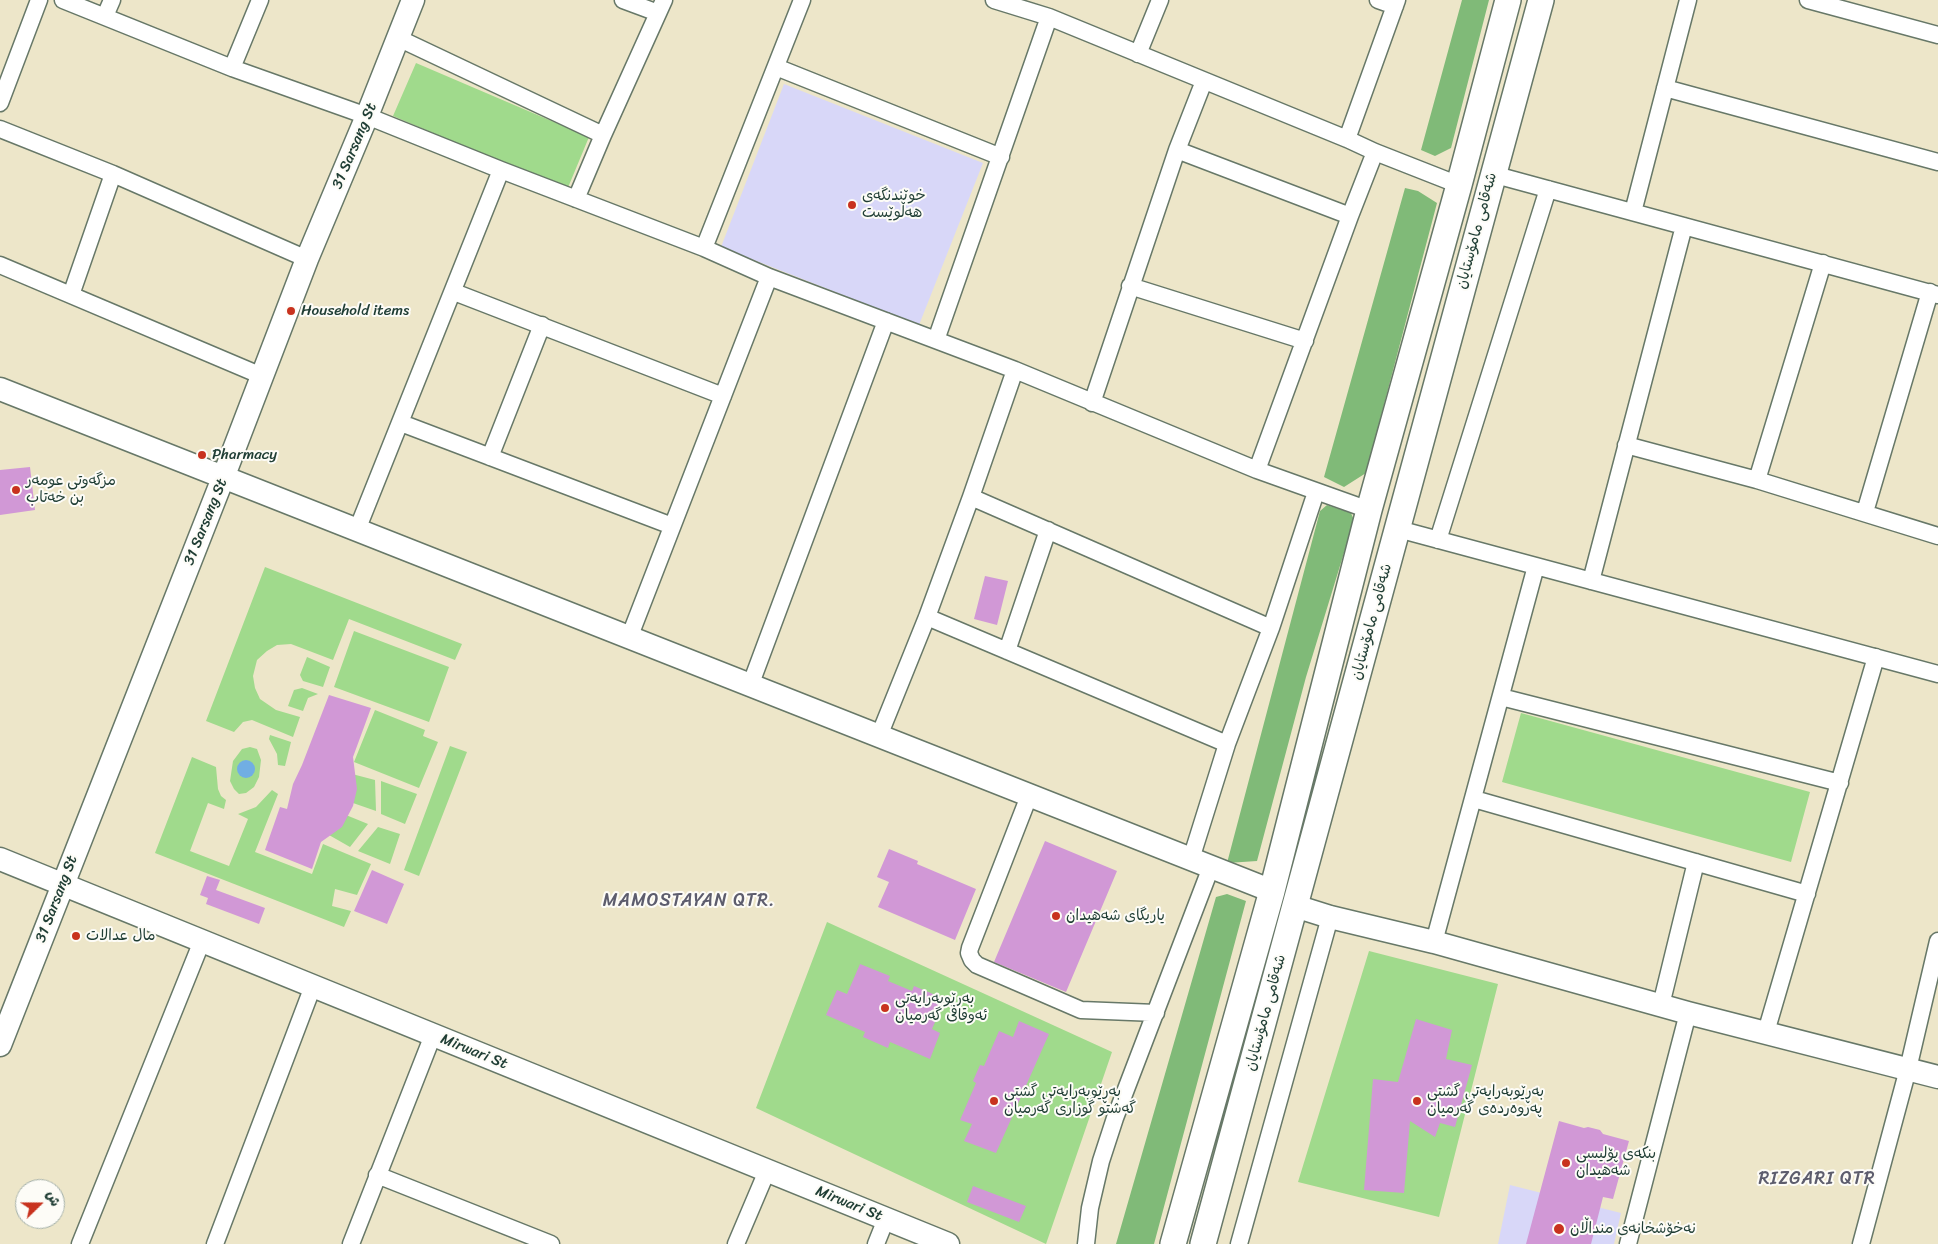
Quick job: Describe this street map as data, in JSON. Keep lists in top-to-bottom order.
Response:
{
  "streets": {
    "main road": ["شەقامی مامۆستایان"],
    "street": ["31 Sarsang St", "Mirwari St"]
  },
  "crossings": [
    ["31 Sarsang St", "Mirwari St"]
  ],
  "districts": ["MAMOSTAYAN QTR.", "RIZGARI QTR"],
  "places": [
    "خوێندنگەی هەڵوێست",
    "Household items",
    "Pharmacy",
    "مزگەوتی عومەر بن خەتاب",
    "یاریگای شەهیدان",
    "مال عدالات",
    "بەڕێوبەرایەتی ئەوقافی گەرمیان",
    "بەڕێوبەرایەتی گشتی گەشتو گوزاری گەرمیان",
    "بەڕێوبەرایەتی گشتی پەروەردەی گەرمیان",
    "بنکەی پۆلیسی شەهیدان",
    "نەخۆشخانەی منداڵان"
  ],
  "north": "right"
}
